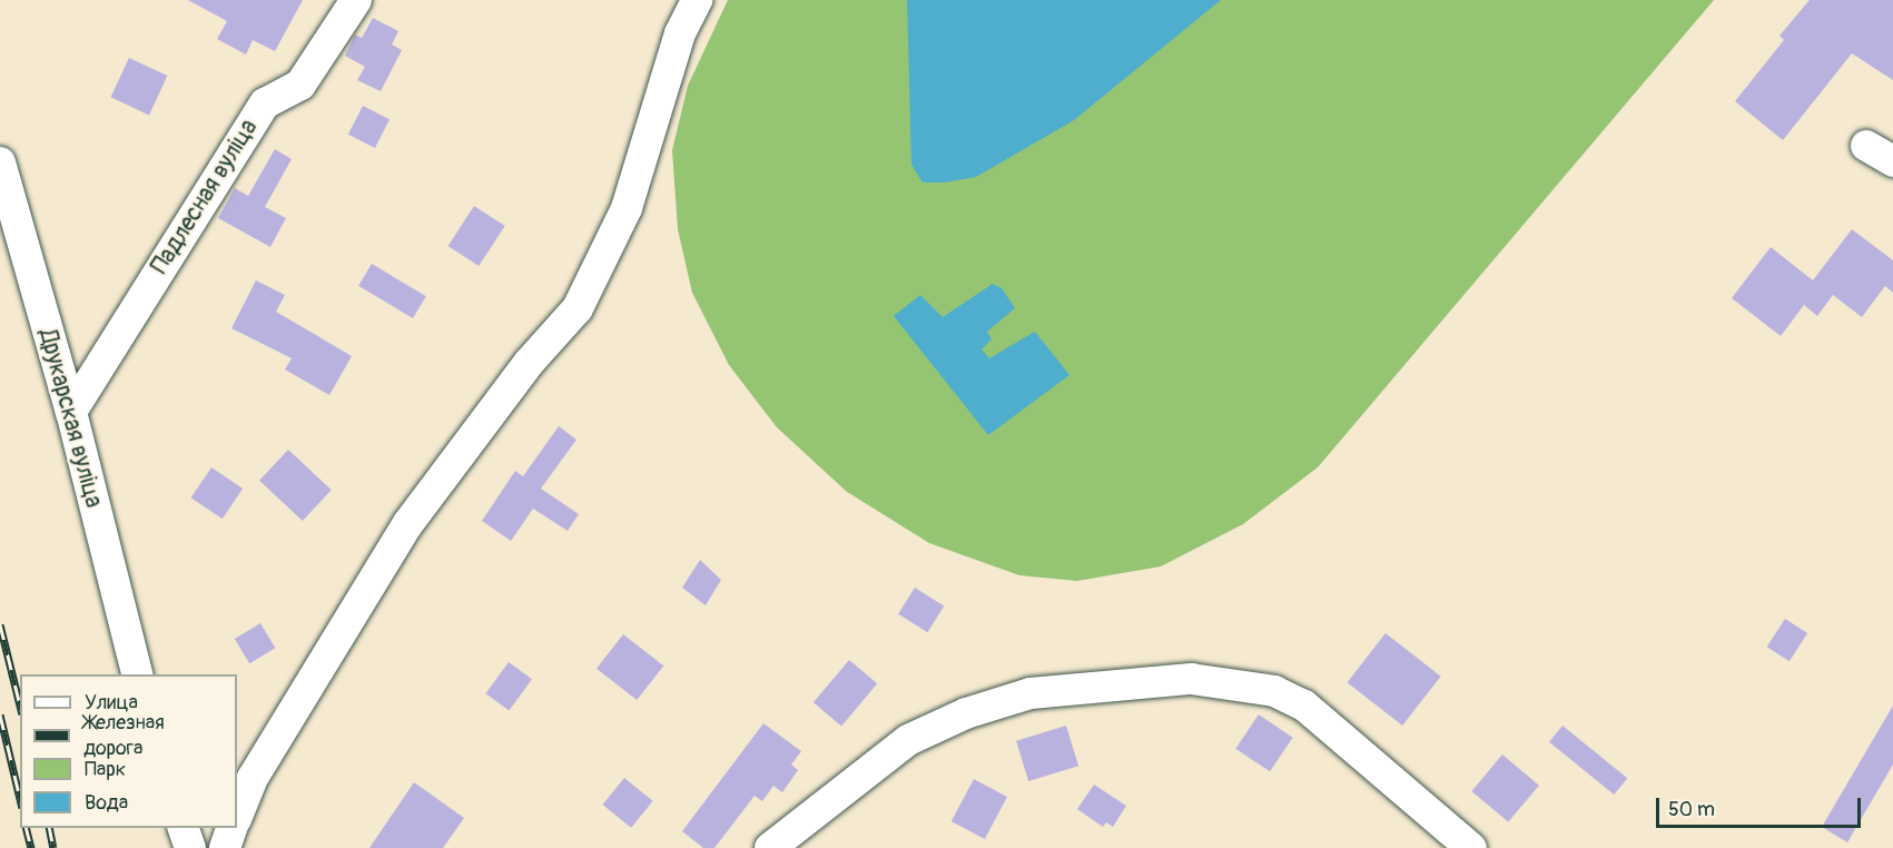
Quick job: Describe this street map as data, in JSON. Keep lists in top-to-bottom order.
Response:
{
  "streets": {
    "street": ["Падлесная вуліца", "Друкарская вуліца"]
  },
  "crossings": [
    ["Падлесная вуліца", "Друкарская вуліца"]
  ],
  "legend": [
    "Улица",
    "Железная дорога",
    "Парк",
    "Вода"
  ],
  "scale_bar": "50 m"
}
